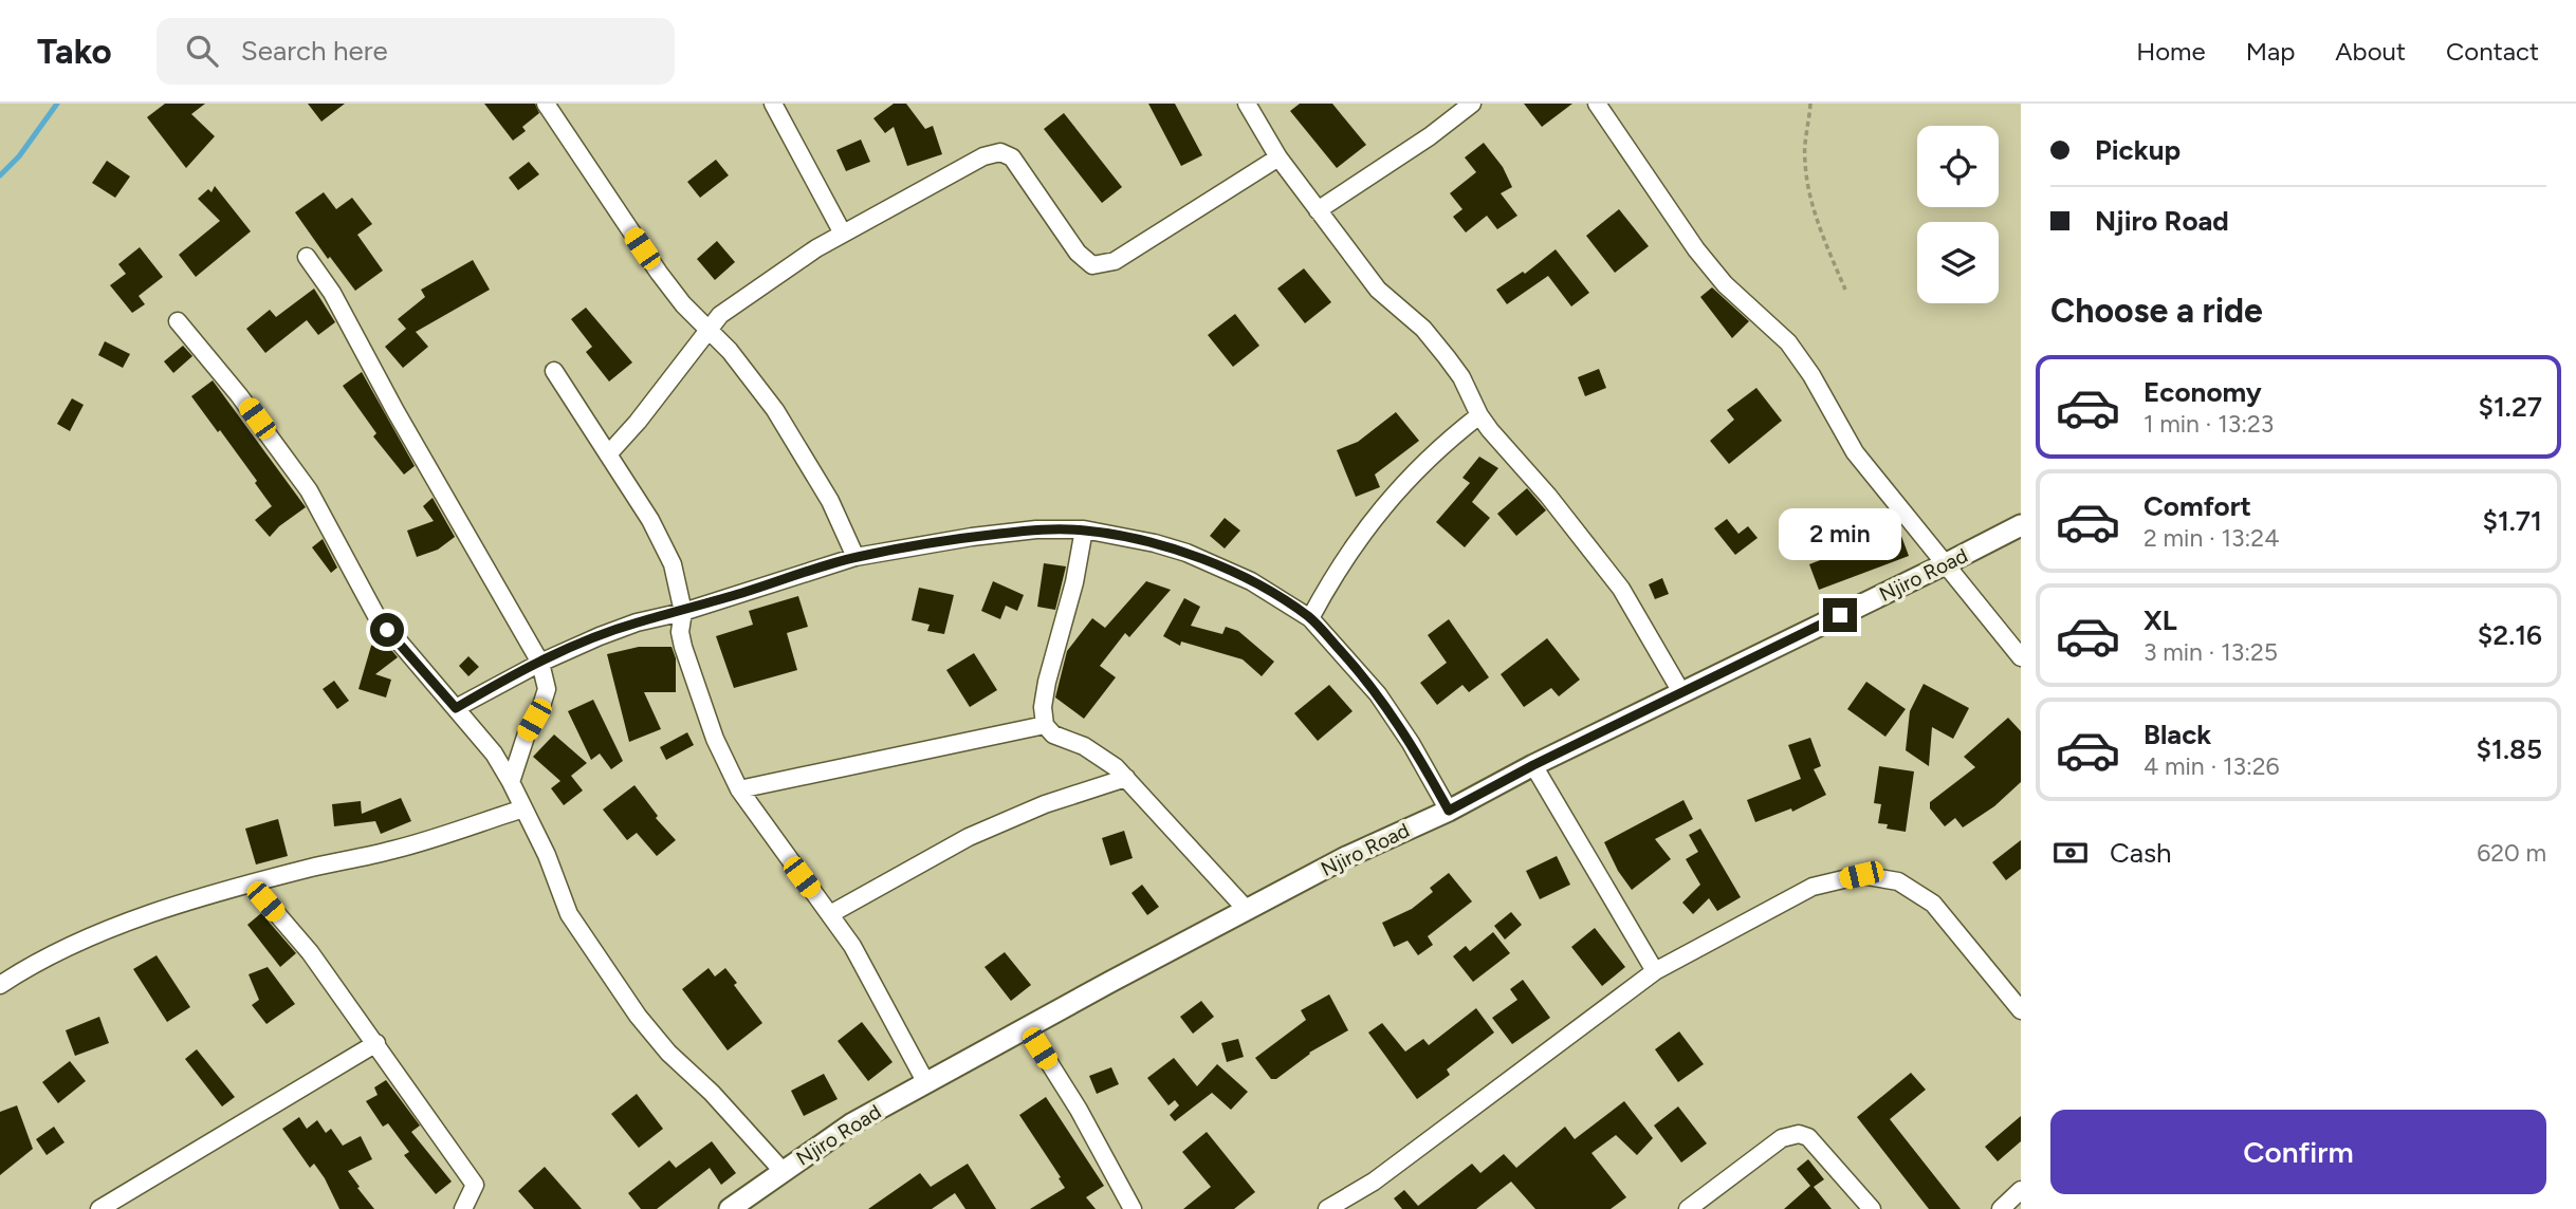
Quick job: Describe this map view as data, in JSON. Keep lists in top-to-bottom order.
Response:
{
  "streets": {
    "street": ["Njiro Road"]
  },
  "page": {
    "header": "Tako",
    "search": "Search here",
    "nav": [
      "Home",
      "Map",
      "About",
      "Contact"
    ],
    "banner": ["Pickup", "Njiro Road"],
    "heading": "Choose a ride",
    "list": [
      {
        "name": "Economy",
        "note": "1 min · 13:23",
        "value": "$1.27"
      },
      {
        "name": "Comfort",
        "note": "2 min · 13:24",
        "value": "$1.71"
      },
      {
        "name": "XL",
        "note": "3 min · 13:25",
        "value": "$2.16"
      },
      {
        "name": "Black",
        "note": "4 min · 13:26",
        "value": "$1.85"
      }
    ],
    "bubble": "2 min",
    "pay": ["Cash", "620 m"],
    "buttons": "Confirm"
  }
}
